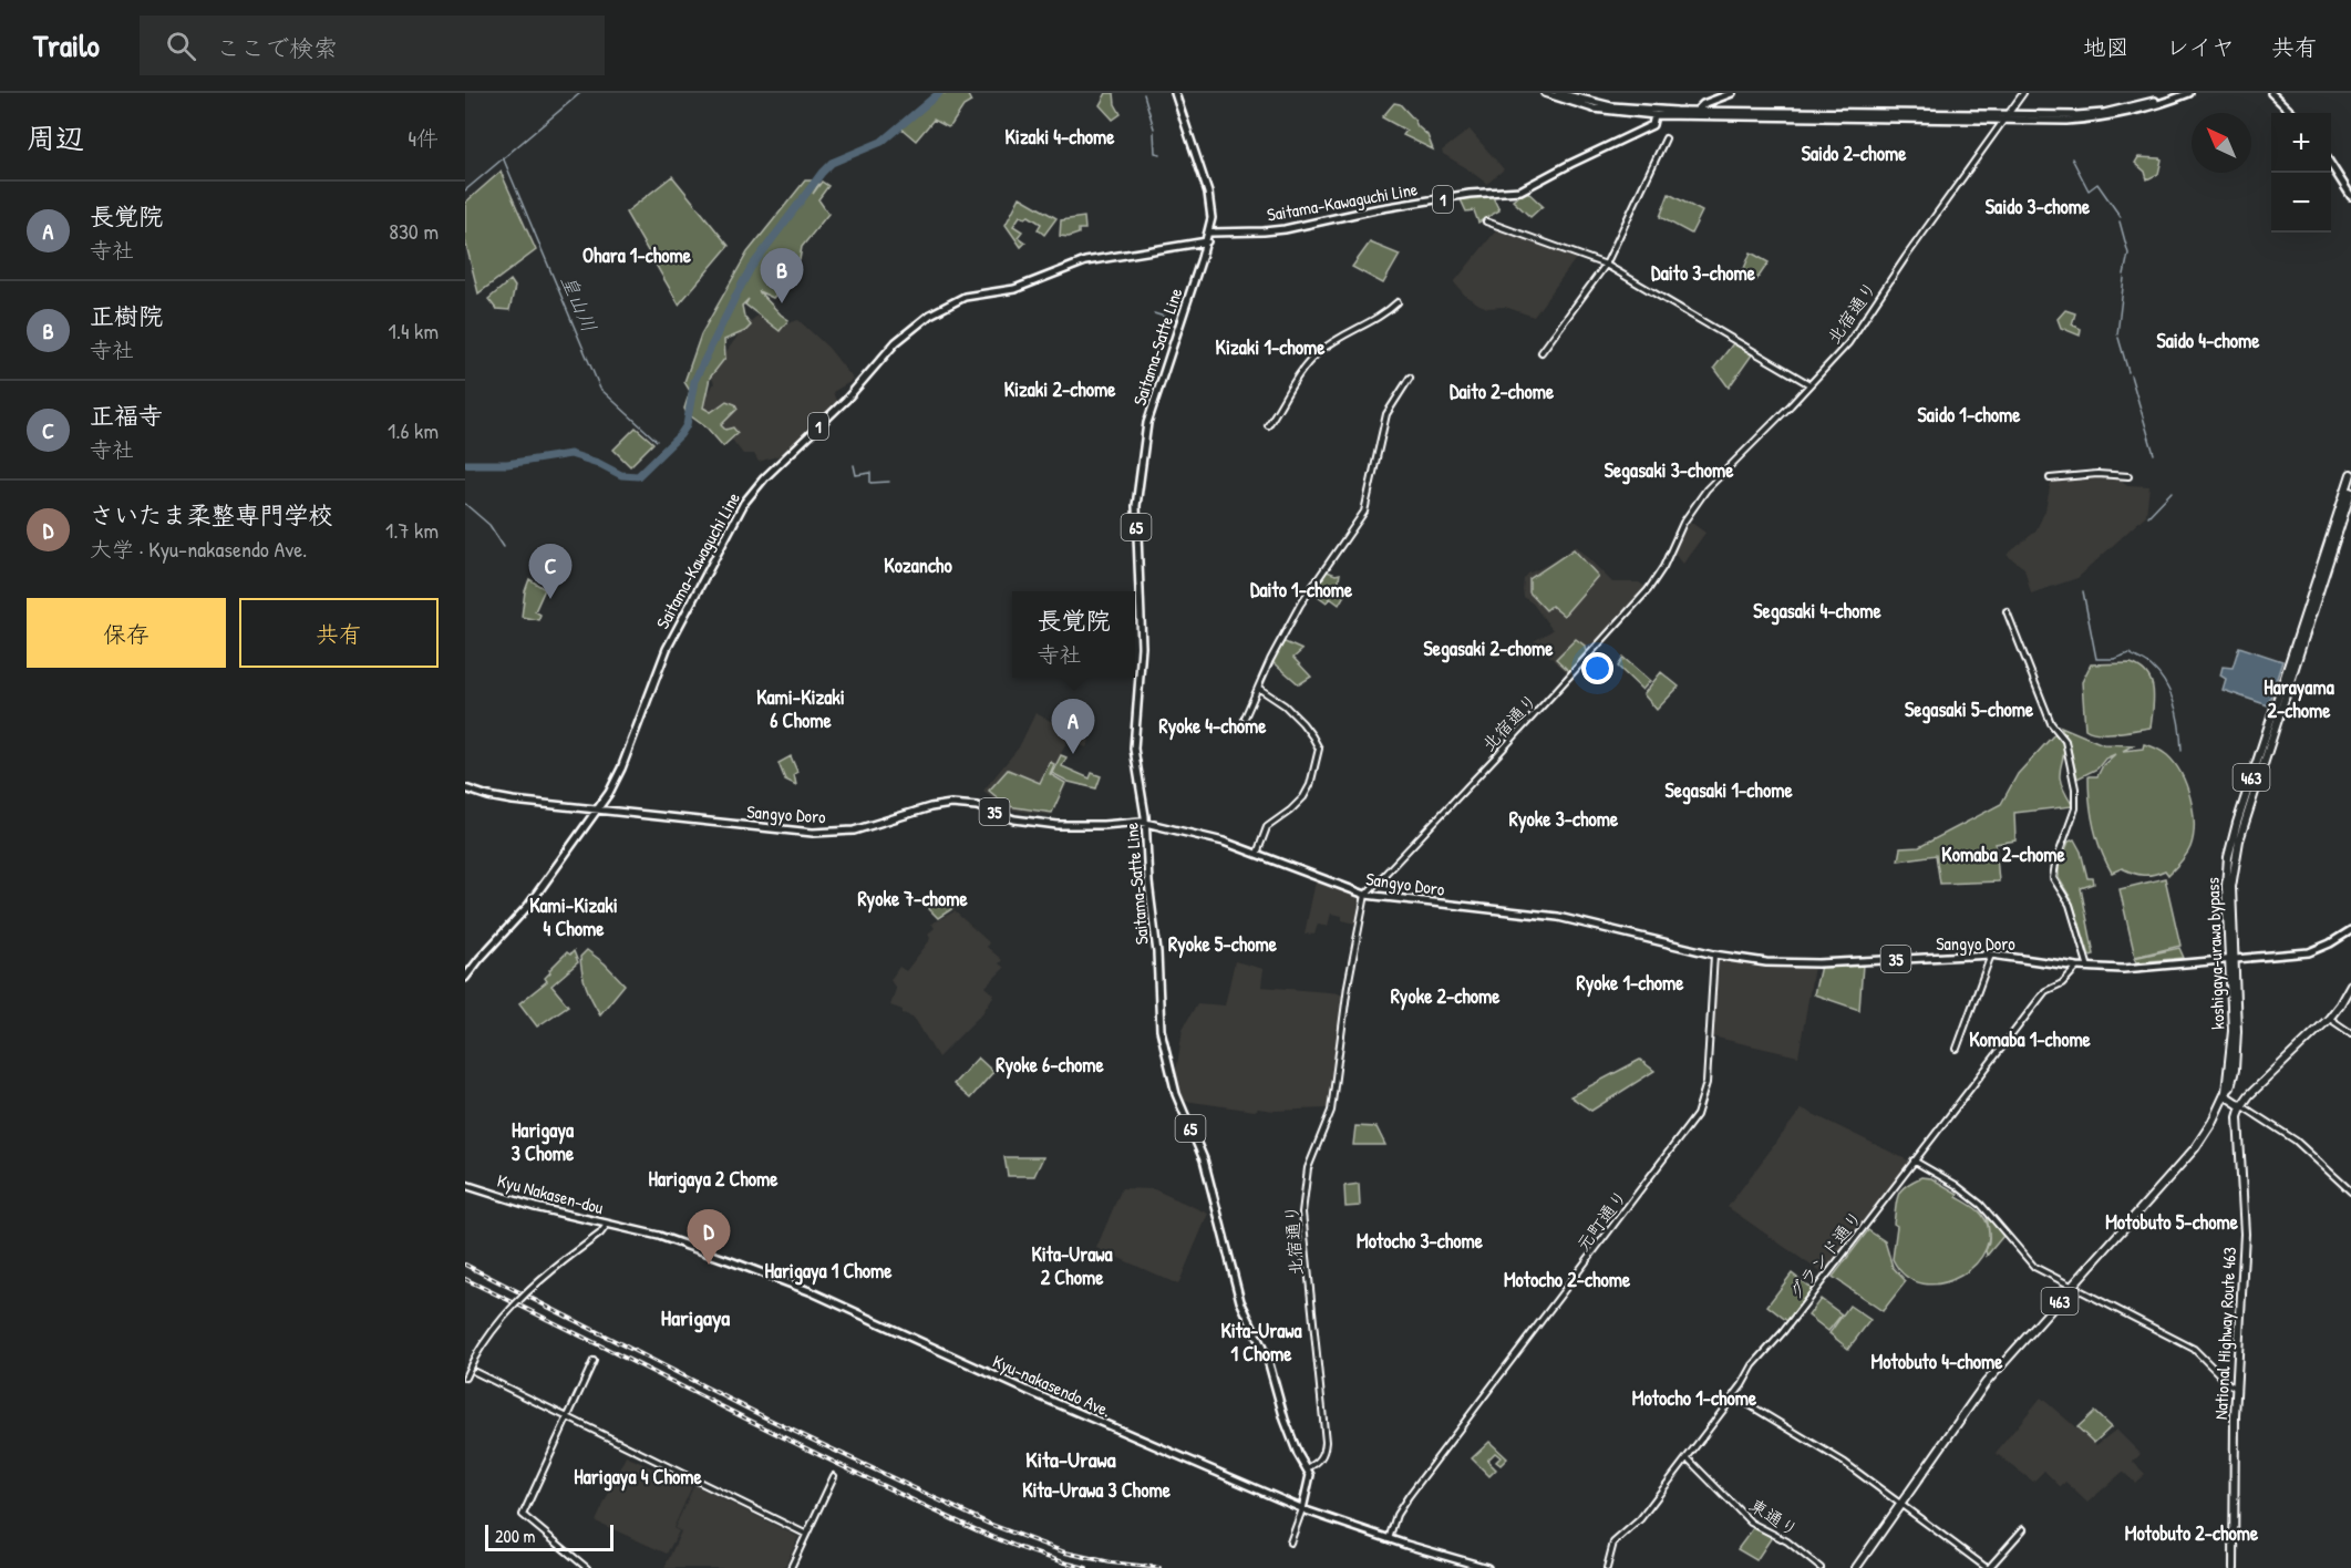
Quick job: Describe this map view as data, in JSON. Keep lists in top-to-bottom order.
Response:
{
  "streets": {
    "highway": ["463", "koshigaya-urawa bypass", "National Highway Route 463"],
    "main road": [
      "1",
      "Saitama-Kawaguchi Line",
      "Saitama-Satte Line",
      "65",
      "35",
      "Sangyo Doro",
      "Kyu Nakasen-dou",
      "Kyu-nakasendo Ave."
    ],
    "street": [
      "北宿通り",
      "元町通り",
      "グランド通り",
      "東通り"
    ]
  },
  "crossings": [
    ["Saitama-Kawaguchi Line", "Saitama-Satte Line"],
    ["Saitama-Kawaguchi Line", "Sangyo Doro"],
    ["北宿通り", "Saitama-Satte Line"],
    ["北宿通り", "Sangyo Doro"],
    ["Saitama-Satte Line", "Sangyo Doro"],
    ["Sangyo Doro", "koshigaya-urawa bypass"],
    ["Sangyo Doro", "元町通り"],
    ["Sangyo Doro", "グランド通り"],
    ["Kyu Nakasen-dou", "Kyu-nakasendo Ave."],
    ["元町通り", "Kyu-nakasendo Ave."],
    ["グランド通り", "東通り"]
  ],
  "districts": [
    "Kizaki 4-chome",
    "Saido 2-chome",
    "Saido 3-chome",
    "Ohara 1-chome",
    "Daito 3-chome",
    "Saido 4-chome",
    "Kizaki 1-chome",
    "Kizaki 2-chome",
    "Daito 2-chome",
    "Saido 1-chome",
    "Segasaki 3-chome",
    "Kozancho",
    "Daito 1-chome",
    "Segasaki 4-chome",
    "Segasaki 2-chome",
    "Harayama 2-chome",
    "Kami-Kizaki 6 Chome",
    "Segasaki 5-chome",
    "Ryoke 4-chome",
    "Segasaki 1-chome",
    "Ryoke 3-chome",
    "Komaba 2-chome",
    "Ryoke 7-chome",
    "Kami-Kizaki 4 Chome",
    "Ryoke 5-chome",
    "Ryoke 1-chome",
    "Ryoke 2-chome",
    "Komaba 1-chome",
    "Ryoke 6-chome",
    "Harigaya 3 Chome",
    "Harigaya 2 Chome",
    "Motobuto 5-chome",
    "Motocho 3-chome",
    "Kita-Urawa 2 Chome",
    "Harigaya 1 Chome",
    "Motocho 2-chome",
    "Harigaya",
    "Kita-Urawa 1 Chome",
    "Motobuto 4-chome",
    "Motocho 1-chome",
    "Kita-Urawa",
    "Harigaya 4 Chome",
    "Kita-Urawa 3 Chome",
    "Motobuto 2-chome"
  ],
  "water": ["皇山川"],
  "scale_bar": "200 m",
  "north": "top left",
  "page": {
    "header": "Trailo",
    "search": "ここで検索",
    "nav": ["地図", "レイヤ", "共有"],
    "heading": ["周辺", "4件"],
    "map_buttons": ["+", "−"],
    "list": [
      {
        "mark": "A",
        "name": "長覚院",
        "note": "寺社",
        "value": "830 m"
      },
      {
        "mark": "B",
        "name": "正樹院",
        "note": "寺社",
        "value": "1.4 km"
      },
      {
        "mark": "C",
        "name": "正福寺",
        "note": "寺社",
        "value": "1.6 km"
      },
      {
        "mark": "D",
        "name": "さいたま柔整専門学校",
        "note": "大学 · Kyu-nakasendo Ave.",
        "value": "1.7 km"
      }
    ],
    "pins": [
      "B",
      "C",
      "A",
      "D"
    ],
    "buttons": ["保存", "共有"],
    "popup": ["長覚院", "寺社"],
    "scale": "200 m"
  }
}
